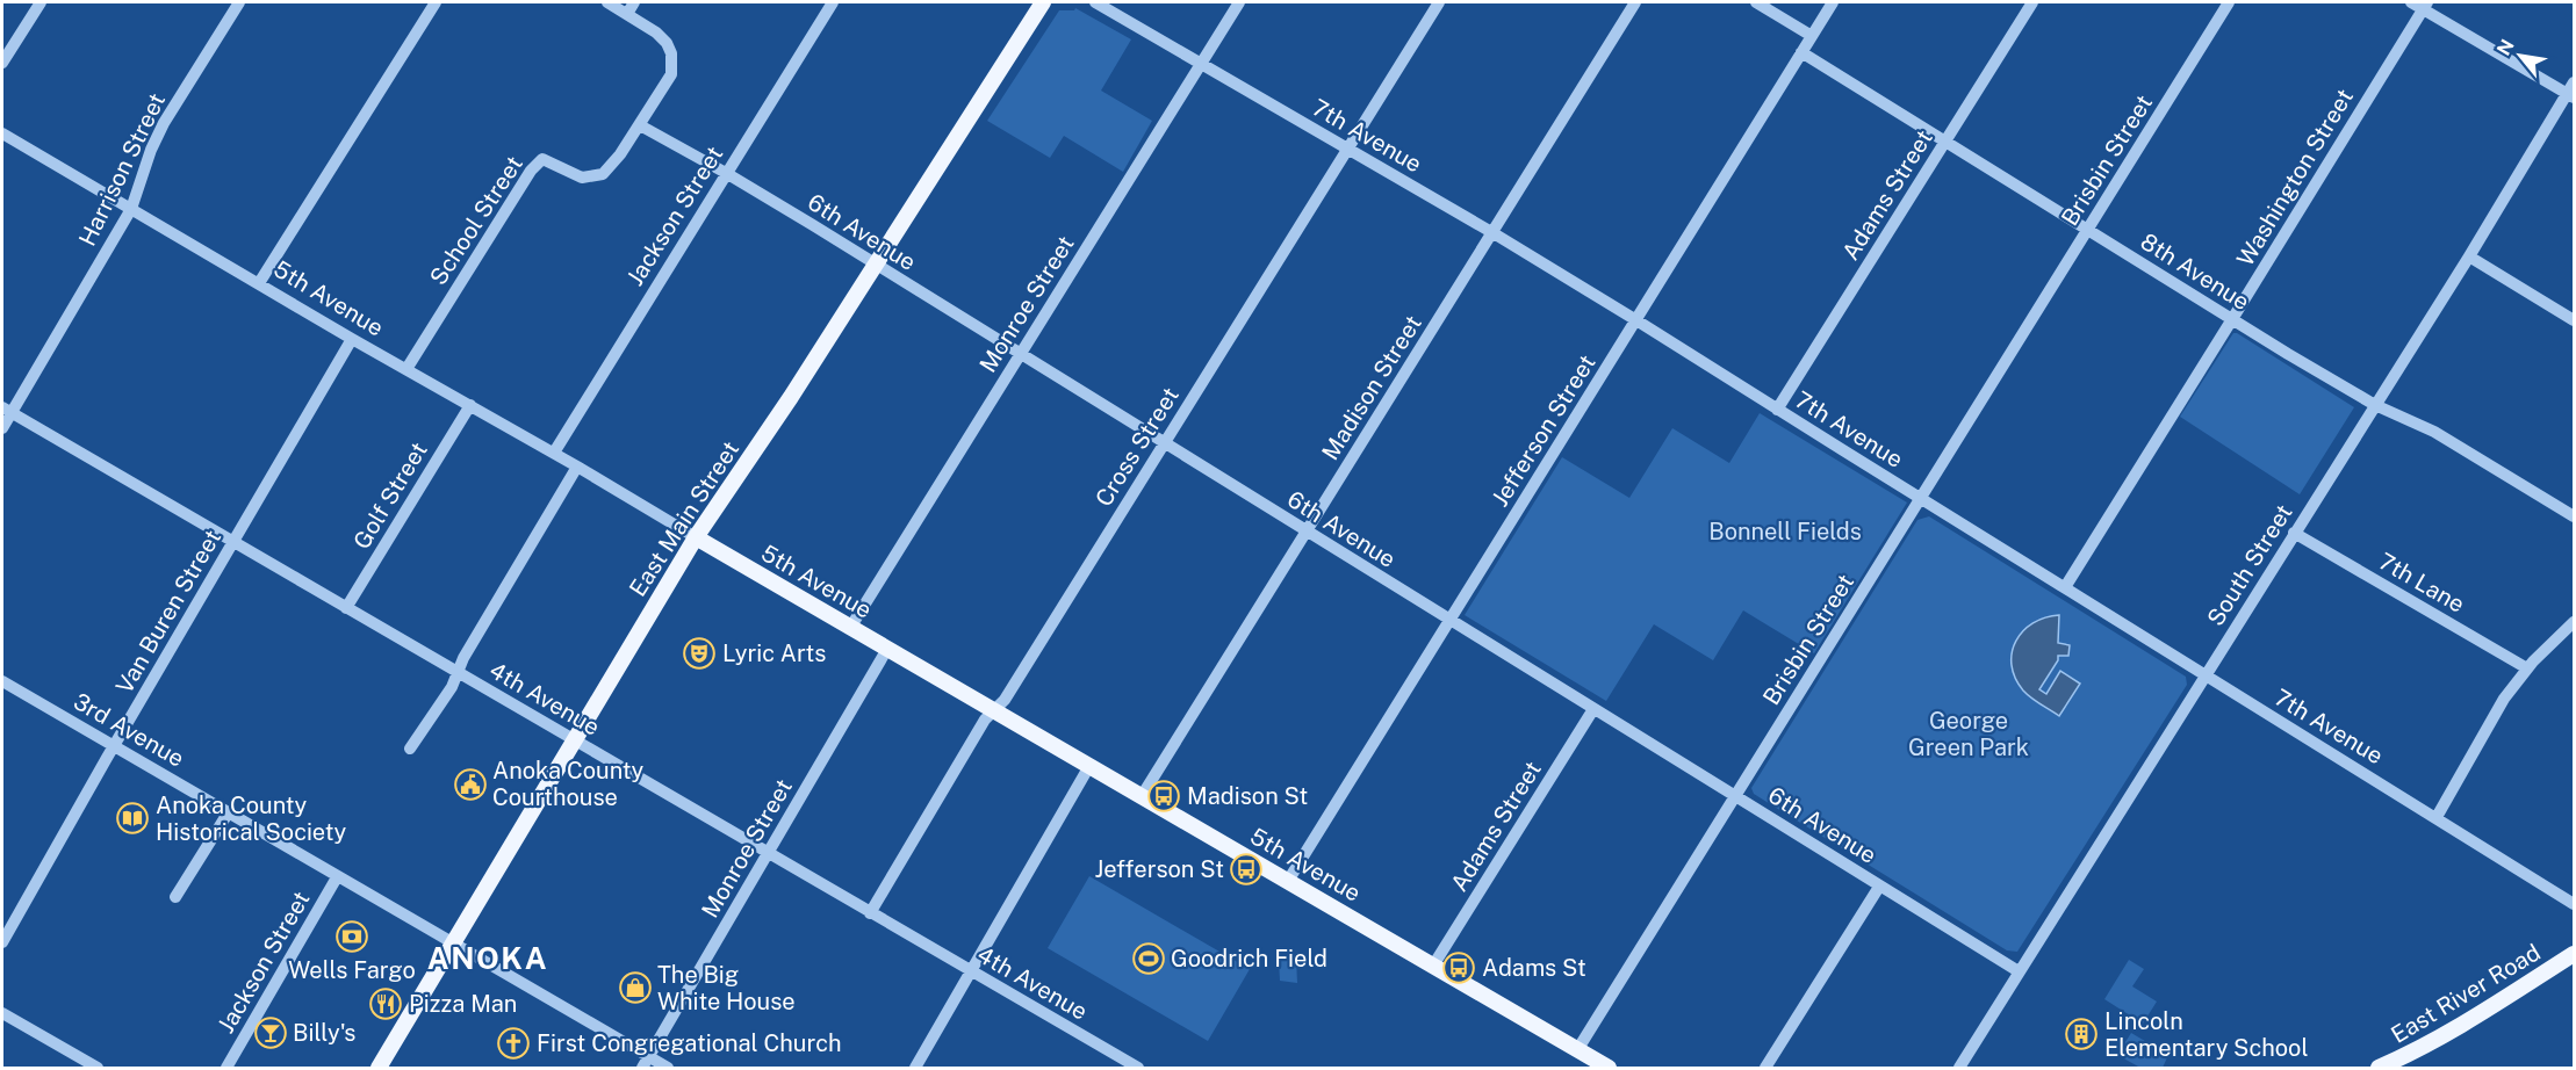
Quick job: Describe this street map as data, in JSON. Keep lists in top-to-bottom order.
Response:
{
  "streets": {
    "main road": ["5th Avenue", "East Main Street", "East River Road"],
    "street": [
      "7th Avenue",
      "Brisbin Street",
      "Harrison Street",
      "Washington Street",
      "Adams Street",
      "Jackson Street",
      "School Street",
      "6th Avenue",
      "8th Avenue",
      "Monroe Street",
      "Madison Street",
      "Jefferson Street",
      "Cross Street",
      "Golf Street",
      "South Street",
      "7th Lane",
      "Van Buren Street",
      "4th Avenue",
      "3rd Avenue"
    ]
  },
  "crossings": [
    ["7th Avenue", "Brisbin Street"],
    ["7th Avenue", "Washington Street"],
    ["7th Avenue", "Adams Street"],
    ["7th Avenue", "Monroe Street"],
    ["7th Avenue", "Madison Street"],
    ["7th Avenue", "Jefferson Street"],
    ["7th Avenue", "Cross Street"],
    ["7th Avenue", "South Street"],
    ["Brisbin Street", "6th Avenue"],
    ["Brisbin Street", "8th Avenue"],
    ["Brisbin Street", "5th Avenue"],
    ["Harrison Street", "5th Avenue"],
    ["Harrison Street", "4th Avenue"],
    ["Washington Street", "8th Avenue"],
    ["Adams Street", "6th Avenue"],
    ["Adams Street", "8th Avenue"],
    ["Adams Street", "5th Avenue"],
    ["Jackson Street", "6th Avenue"],
    ["Jackson Street", "5th Avenue"],
    ["Jackson Street", "3rd Avenue"],
    ["School Street", "6th Avenue"],
    ["School Street", "5th Avenue"],
    ["6th Avenue", "Monroe Street"],
    ["6th Avenue", "Madison Street"],
    ["6th Avenue", "Jefferson Street"],
    ["6th Avenue", "Cross Street"],
    ["6th Avenue", "East Main Street"],
    ["6th Avenue", "South Street"],
    ["8th Avenue", "Jefferson Street"],
    ["8th Avenue", "South Street"],
    ["5th Avenue", "Monroe Street"],
    ["5th Avenue", "Madison Street"],
    ["5th Avenue", "Jefferson Street"],
    ["5th Avenue", "Cross Street"],
    ["5th Avenue", "Golf Street"],
    ["5th Avenue", "East Main Street"],
    ["5th Avenue", "Van Buren Street"],
    ["Monroe Street", "4th Avenue"],
    ["Monroe Street", "3rd Avenue"],
    ["Cross Street", "4th Avenue"],
    ["Golf Street", "4th Avenue"],
    ["East Main Street", "4th Avenue"],
    ["East Main Street", "3rd Avenue"],
    ["South Street", "7th Lane"],
    ["Van Buren Street", "4th Avenue"],
    ["Van Buren Street", "3rd Avenue"]
  ],
  "districts": ["ANOKA"],
  "parks": ["Bonnell Fields", "George Green Park"],
  "places": {
    "theatre": ["Lyric Arts"],
    "public building": ["Anoka County Courthouse"],
    "bus stop": ["Madison St", "Jefferson St", "Adams St"],
    "library": ["Anoka County Historical Society"],
    "bank": ["Wells Fargo"],
    "sports": ["Goodrich Field"],
    "shop": ["The Big White House"],
    "restaurant": ["Pizza Man"],
    "bar": ["Billy's"],
    "building": ["Lincoln Elementary School"],
    "church": ["First Congregational Church"]
  },
  "north": "top left"
}
